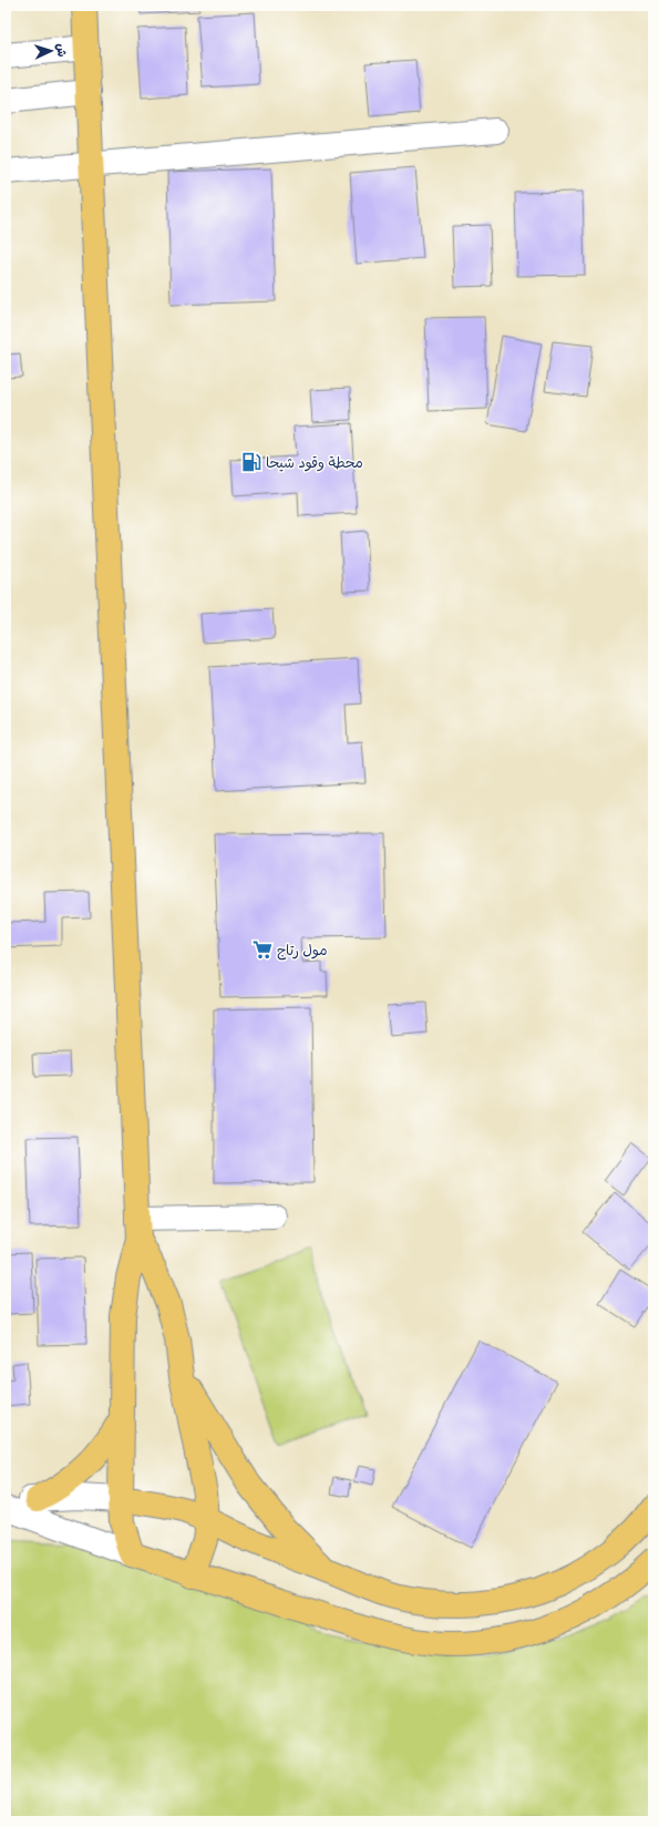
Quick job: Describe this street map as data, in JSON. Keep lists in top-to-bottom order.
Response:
{
  "places": {
    "fuel station": ["محطة وقود شيحا"],
    "supermarket": ["مول رتاج"]
  },
  "north": "right"
}
